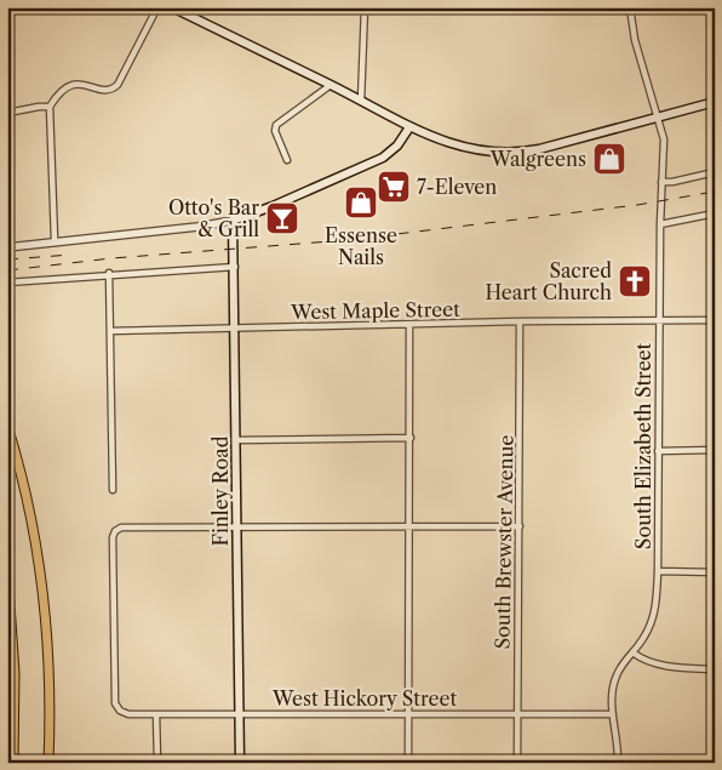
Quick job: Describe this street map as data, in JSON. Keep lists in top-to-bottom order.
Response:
{
  "streets": {
    "main road": ["Finley Road"],
    "street": [
      "West Maple Street",
      "South Elizabeth Street",
      "South Brewster Avenue",
      "West Hickory Street"
    ]
  },
  "crossings": [
    ["West Maple Street", "South Elizabeth Street"],
    ["West Maple Street", "Finley Road"],
    ["West Maple Street", "South Brewster Avenue"],
    ["South Elizabeth Street", "West Hickory Street"],
    ["Finley Road", "West Hickory Street"],
    ["South Brewster Avenue", "West Hickory Street"]
  ],
  "places": {
    "shop": ["Walgreens", "Essense Nails"],
    "supermarket": ["7-Eleven"],
    "bar": ["Otto's Bar & Grill"],
    "church": ["Sacred Heart Church"]
  }
}
